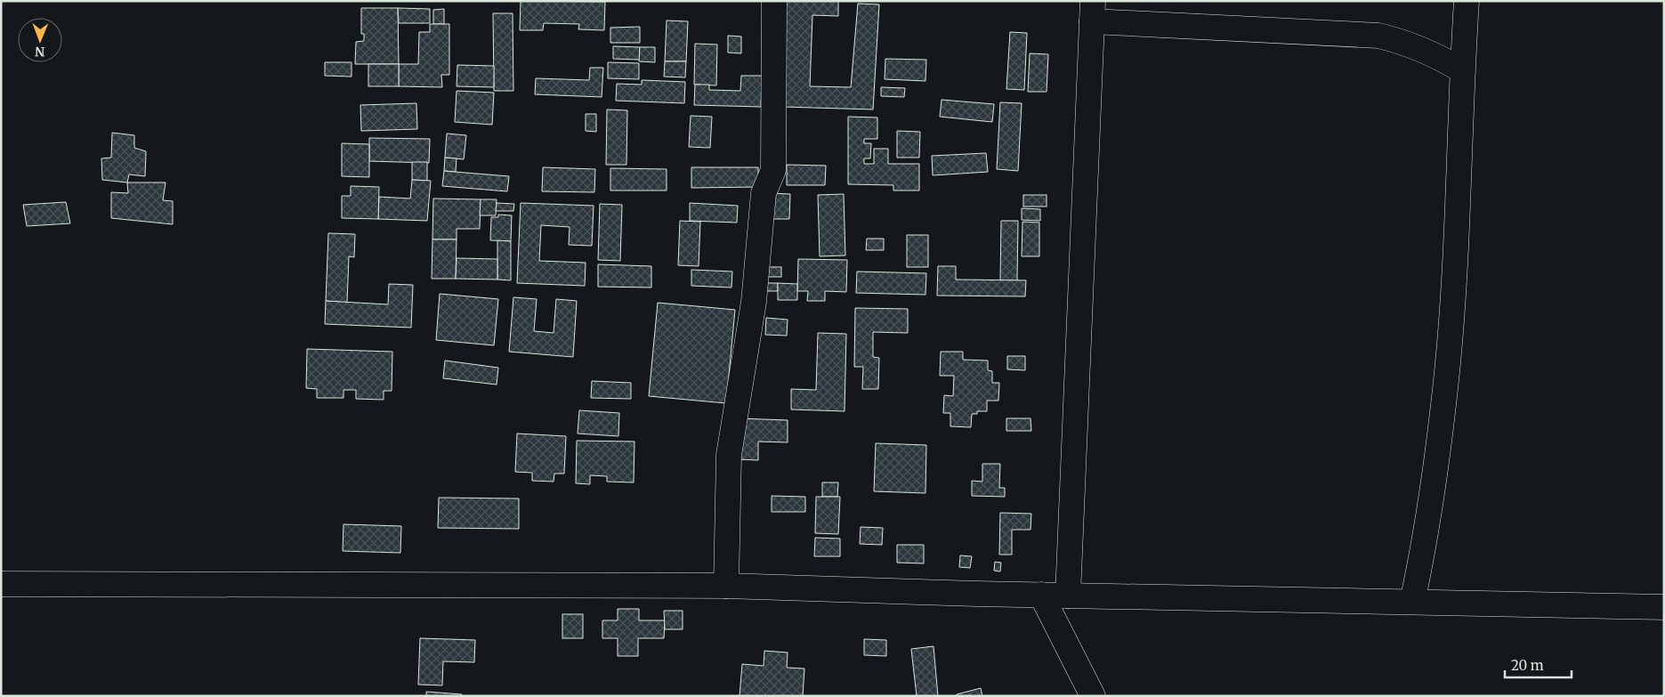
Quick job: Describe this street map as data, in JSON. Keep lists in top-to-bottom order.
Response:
{
  "scale_bar": "20 m",
  "north": "bottom"
}
